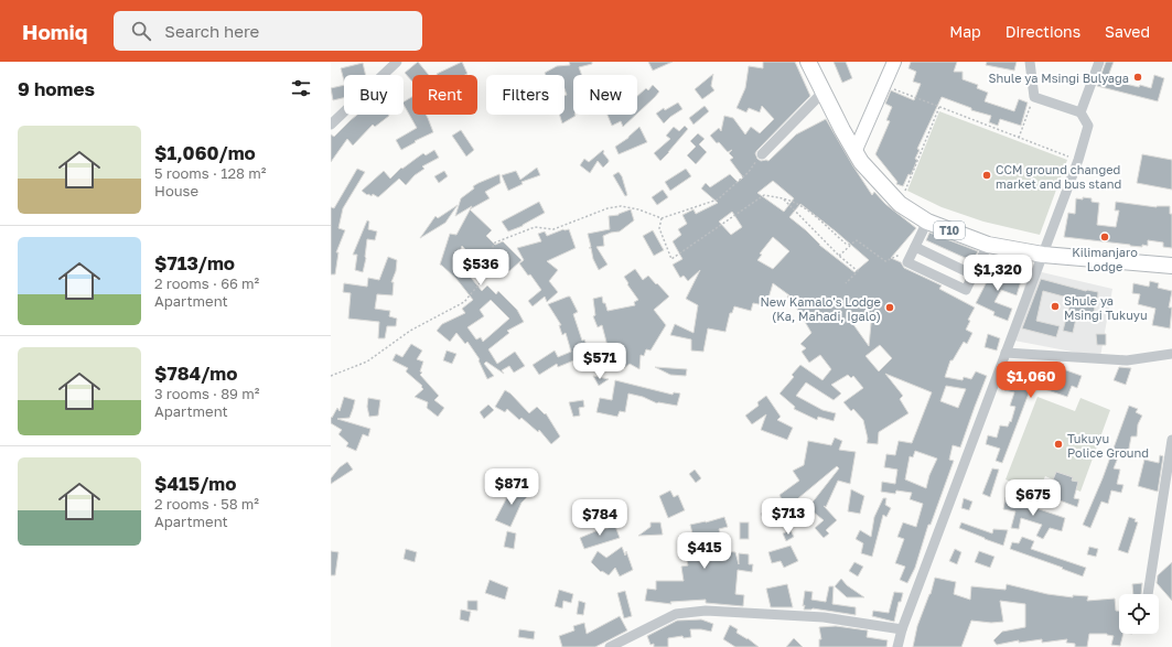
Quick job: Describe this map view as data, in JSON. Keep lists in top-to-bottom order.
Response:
{
  "streets": {
    "highway": ["T10"]
  },
  "places": [
    "Shule ya Msingi Bulyaga",
    "CCM ground changed market and bus stand",
    "Kilimanjaro Lodge",
    "Shule ya Msingi Tukuyu",
    "New Kamalo's Lodge (Ka, Mahadi, Igalo)",
    "Tukuyu Police Ground"
  ],
  "page": {
    "header": "Homiq",
    "search": "Search here",
    "nav": ["Map", "Directions", "Saved"],
    "heading": "9 homes",
    "chip": [
      "Buy",
      "Rent",
      "Filters",
      "New"
    ],
    "list": [
      {
        "name": "$1,060/mo",
        "note": "5 rooms · 128 m² · House"
      },
      {
        "name": "$713/mo",
        "note": "2 rooms · 66 m² · Apartment"
      },
      {
        "name": "$784/mo",
        "note": "3 rooms · 89 m² · Apartment"
      },
      {
        "name": "$415/mo",
        "note": "2 rooms · 58 m² · Apartment"
      }
    ],
    "price": [
      "$536",
      "$1,320",
      "$571",
      "$1,060",
      "$871",
      "$675",
      "$713",
      "$784",
      "$415"
    ]
  }
}
